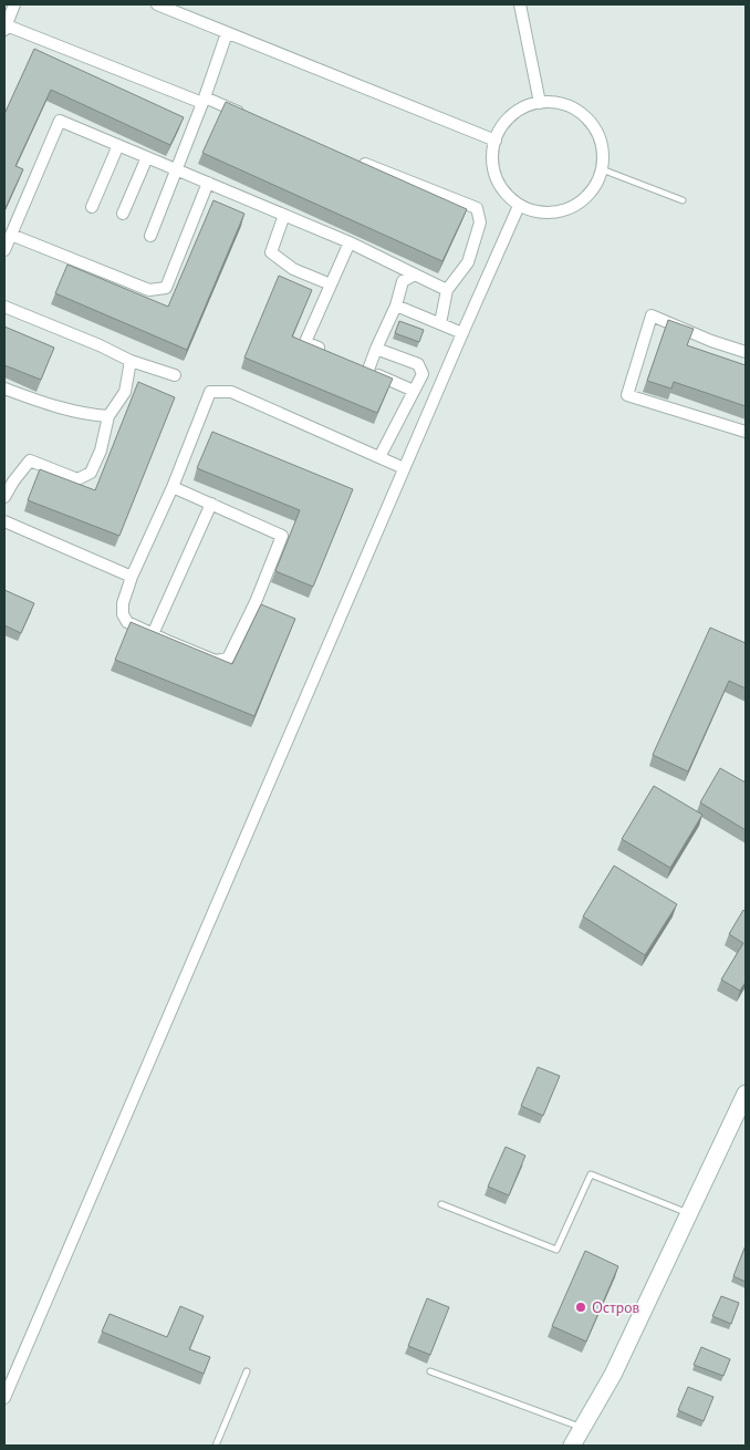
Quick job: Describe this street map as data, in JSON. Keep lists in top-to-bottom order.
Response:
{
  "places": ["Остров"]
}
